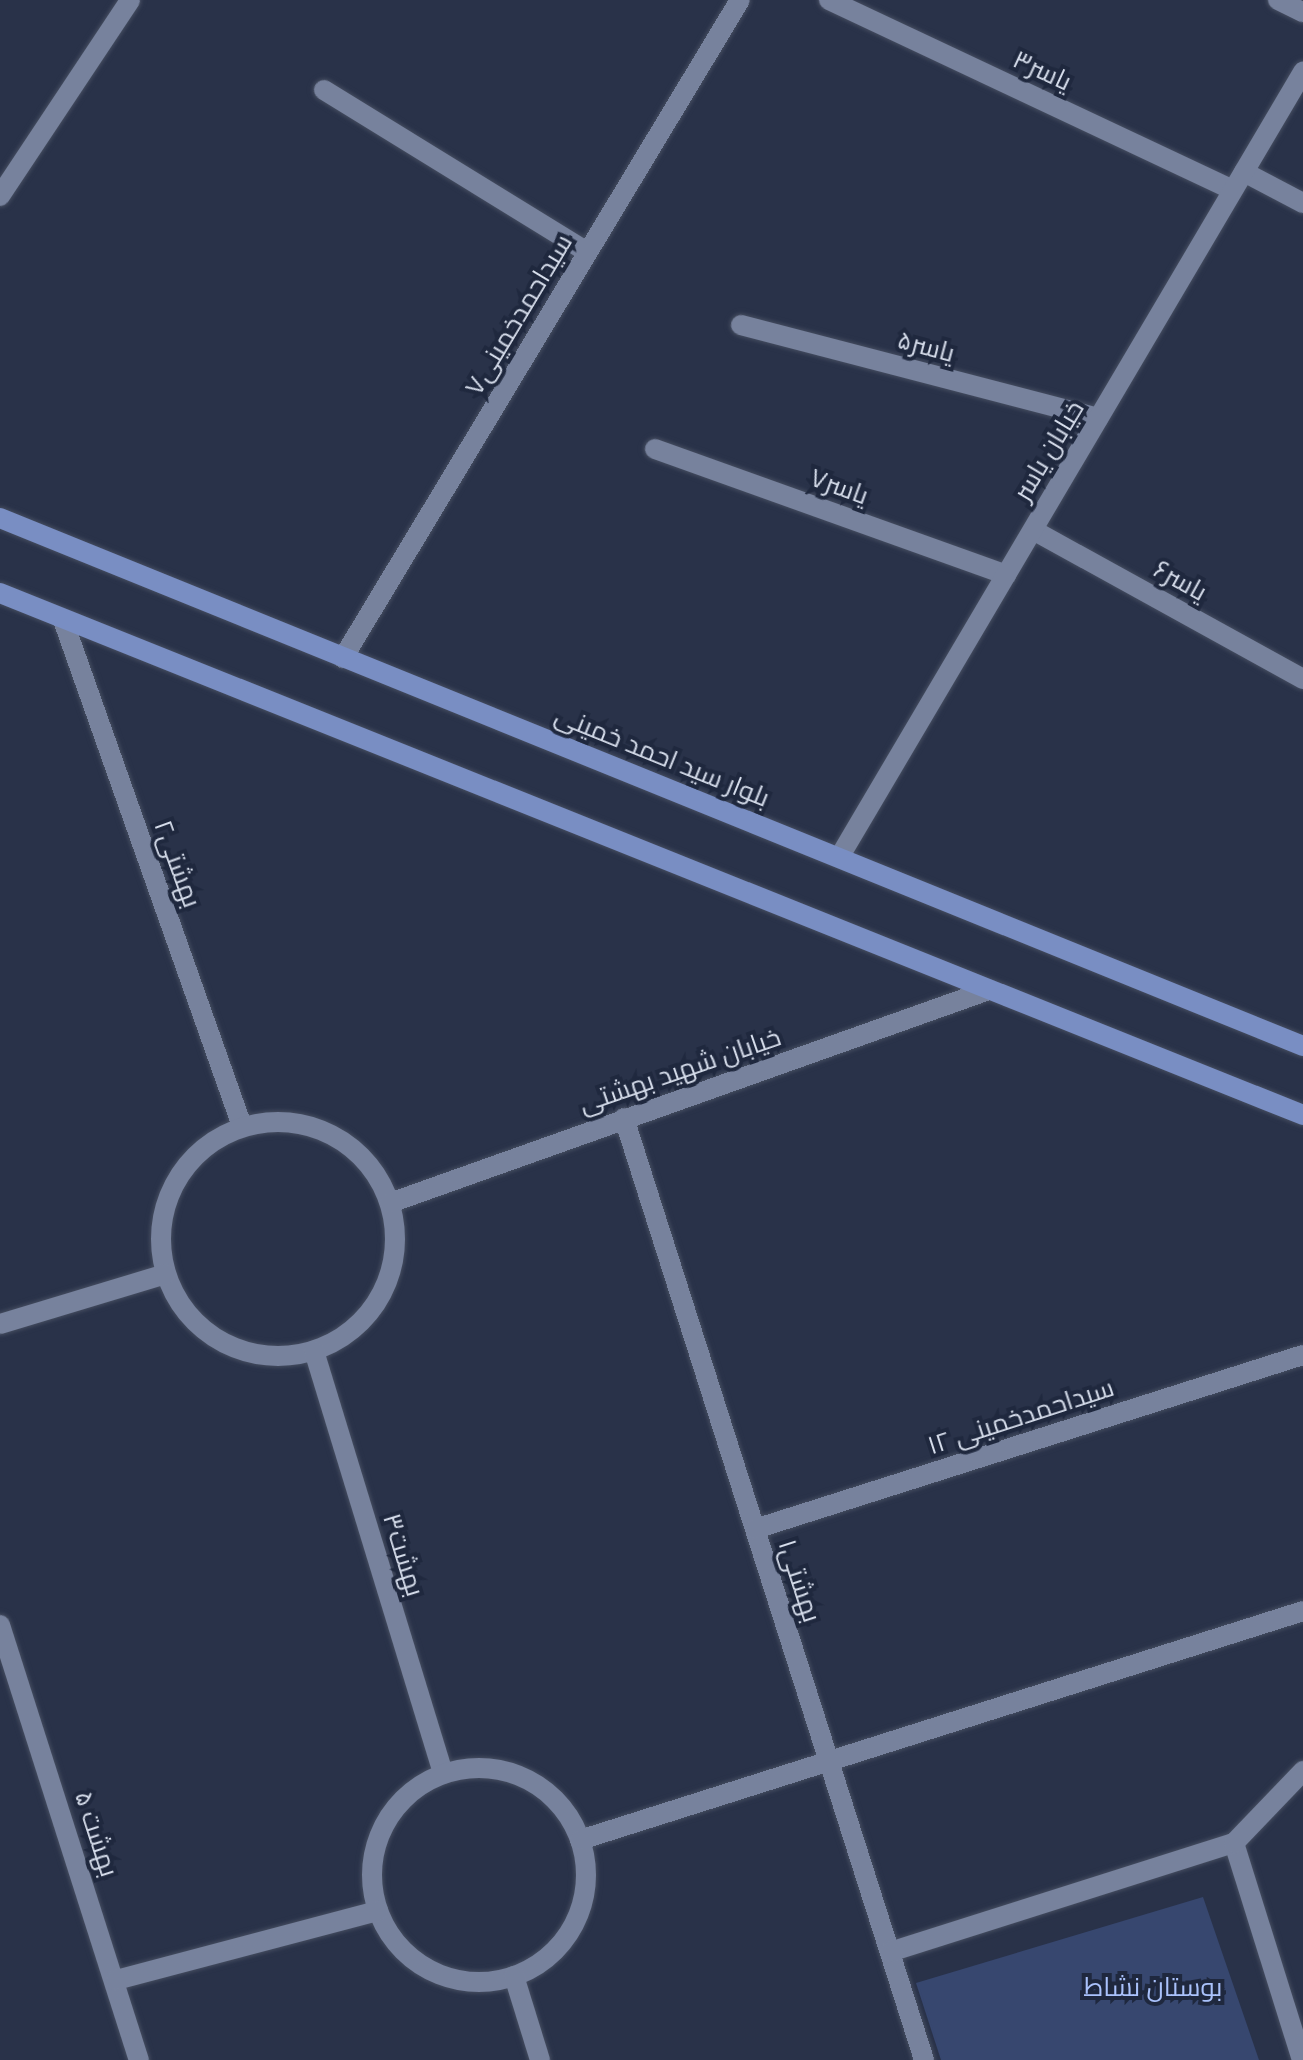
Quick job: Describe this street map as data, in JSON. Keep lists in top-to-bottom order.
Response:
{
  "streets": {
    "main road": ["بلوار سید احمد خمینی"],
    "street": [
      "یاسر۳",
      "سیداحمدخمینی۷",
      "یاسر۵",
      "خیابان یاسر",
      "یاسر۷",
      "یاسر۶",
      "بهشتی۲",
      "خیابان شهید بهشتی",
      "سیداحمدخمینی ۱۲",
      "بهشت۳",
      "بهشتی۱",
      "بهشت ۵"
    ]
  },
  "crossings": [
    ["یاسر۳", "خیابان یاسر"],
    ["سیداحمدخمینی۷", "بلوار سید احمد خمینی"],
    ["یاسر۵", "خیابان یاسر"],
    ["خیابان یاسر", "یاسر۷"],
    ["خیابان یاسر", "یاسر۶"],
    ["خیابان یاسر", "بلوار سید احمد خمینی"],
    ["بهشتی۲", "خیابان شهید بهشتی"],
    ["بهشتی۲", "بهشت۳"],
    ["خیابان شهید بهشتی", "بهشت۳"],
    ["خیابان شهید بهشتی", "بهشتی۱"],
    ["سیداحمدخمینی ۱۲", "بهشتی۱"]
  ],
  "parks": ["بوستان نشاط"]
}
